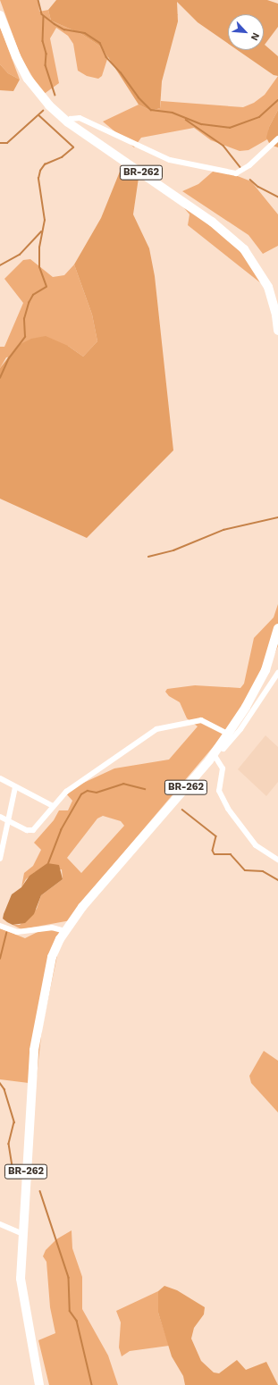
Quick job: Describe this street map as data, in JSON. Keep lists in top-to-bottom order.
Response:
{
  "streets": {
    "highway": ["BR-262"]
  },
  "north": "bottom right"
}
